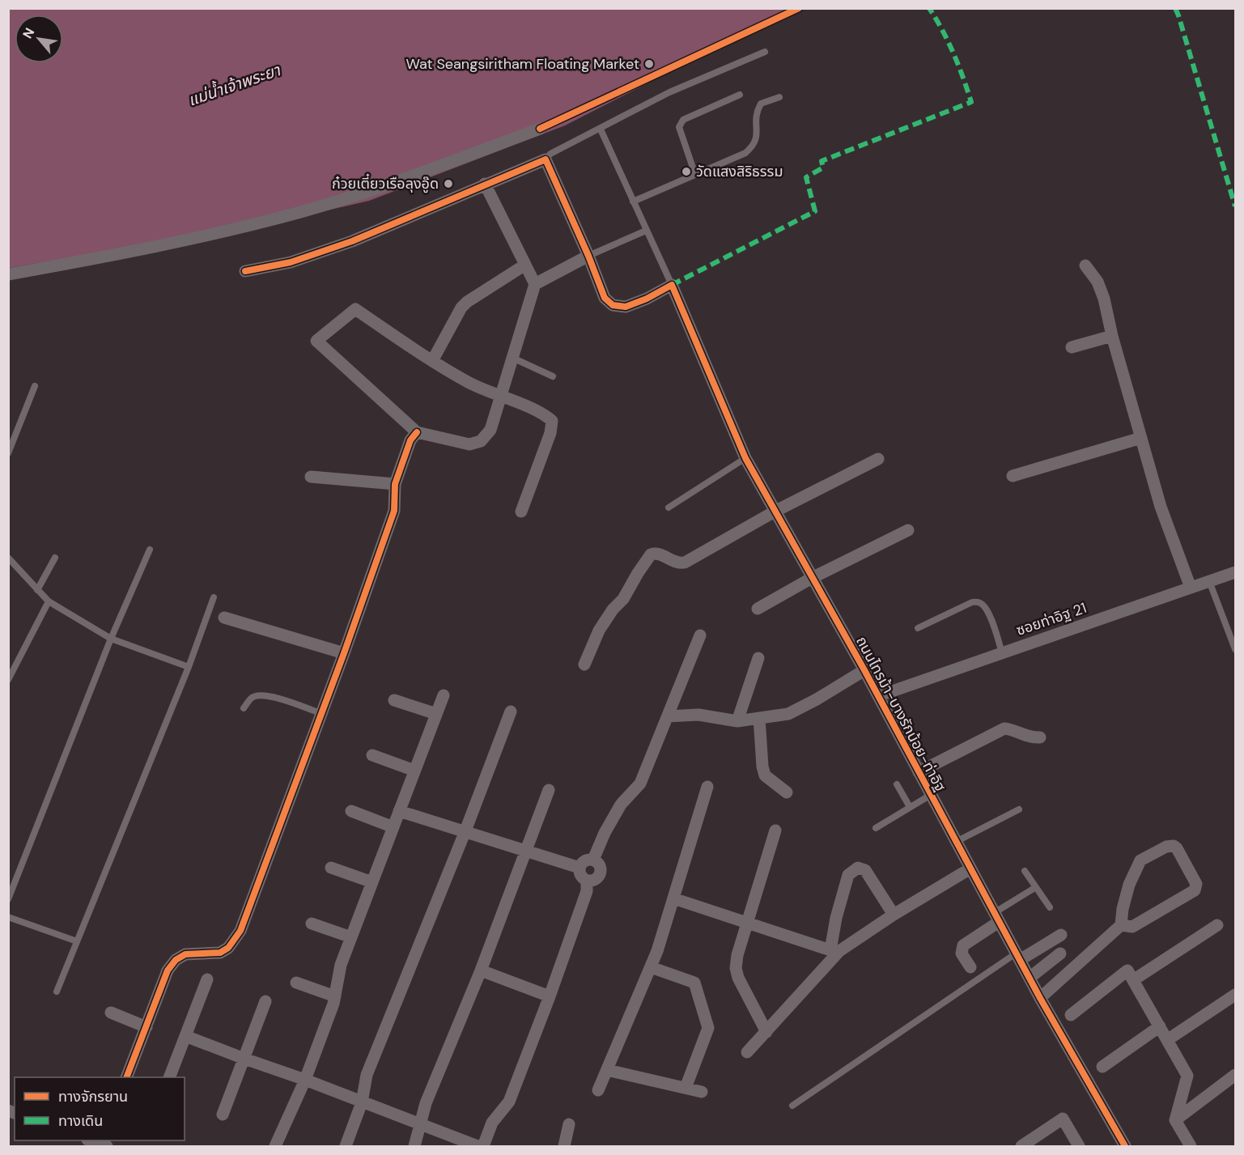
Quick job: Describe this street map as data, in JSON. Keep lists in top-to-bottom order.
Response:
{
  "streets": {
    "street": ["ซอยท่าอิฐ 21", "ถนนไทรม้า-บางรักน้อย-ท่าอิฐ"]
  },
  "crossings": [
    ["ซอยท่าอิฐ 21", "ถนนไทรม้า-บางรักน้อย-ท่าอิฐ"]
  ],
  "water": ["แม่น้ำเจ้าพระยา"],
  "places": ["Wat Seangsiritham Floating Market", "วัดแสงสิริธรรม", "ก๋วยเตี๋ยวเรือลุงอู๊ด"],
  "legend": ["ทางจักรยาน", "ทางเดิน"],
  "north": "top left"
}
